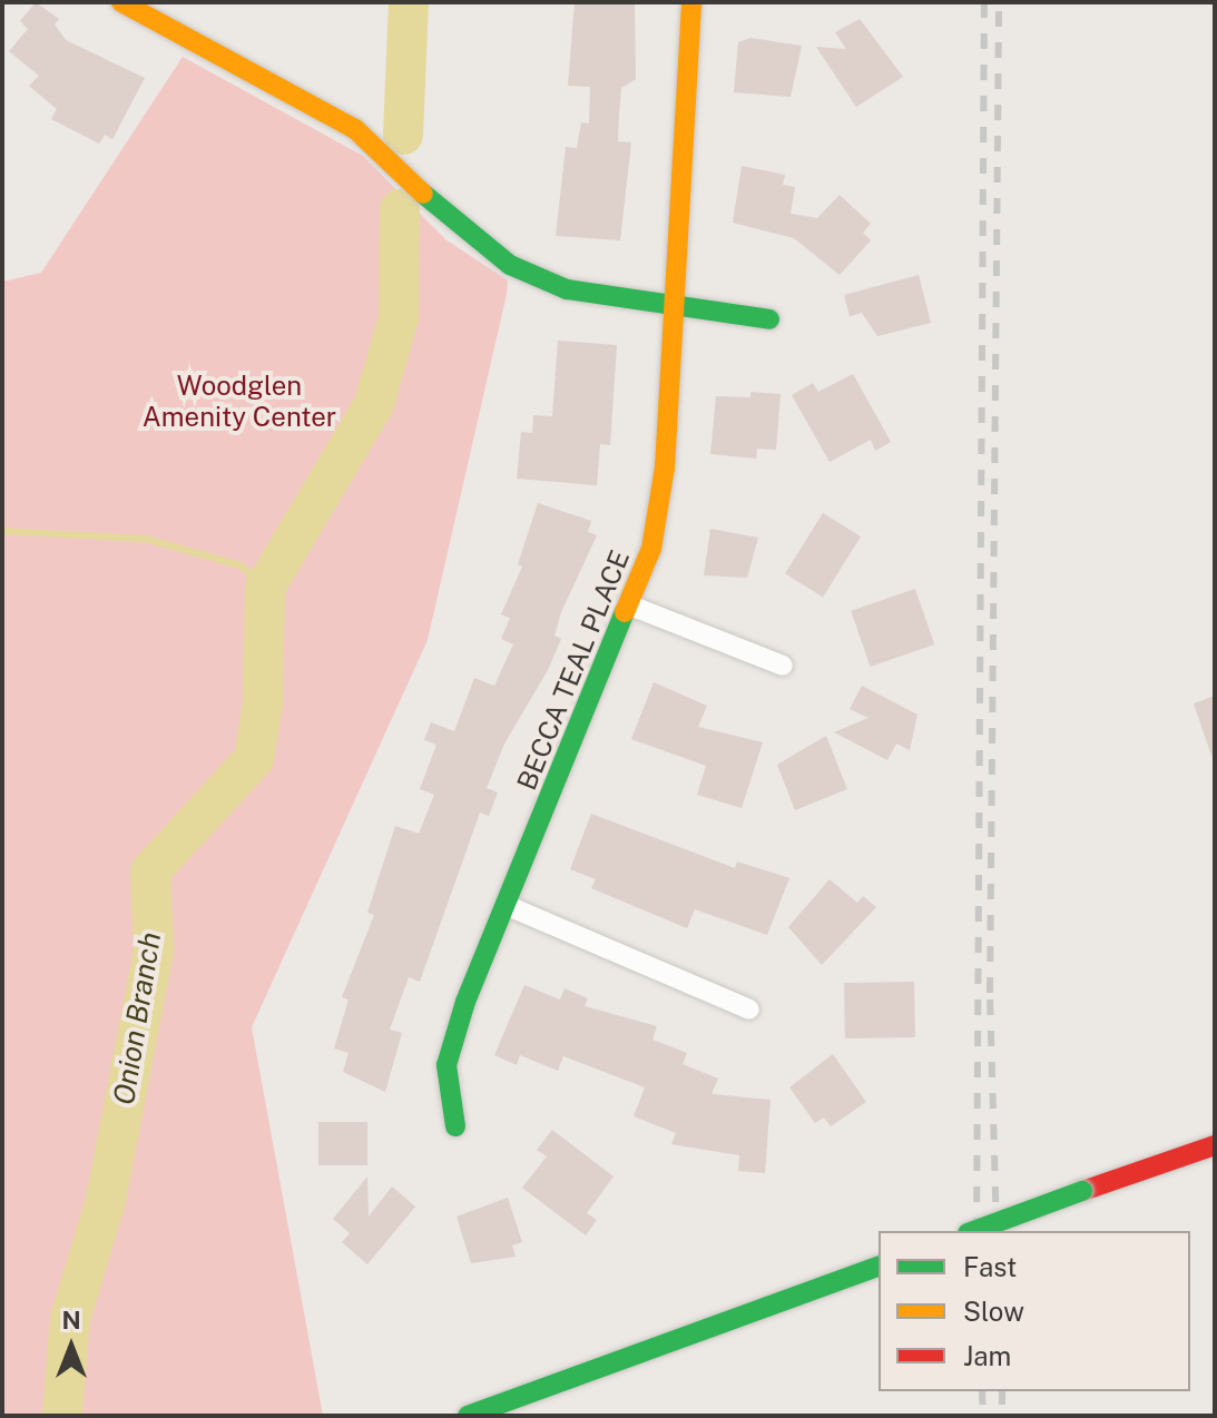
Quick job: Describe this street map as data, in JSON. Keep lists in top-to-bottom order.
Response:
{
  "streets": {
    "street": ["BECCA TEAL PLACE"]
  },
  "water": ["Onion Branch"],
  "parks": ["Woodglen Amenity Center"],
  "legend": ["Fast", "Slow", "Jam"],
  "north": "top"
}
